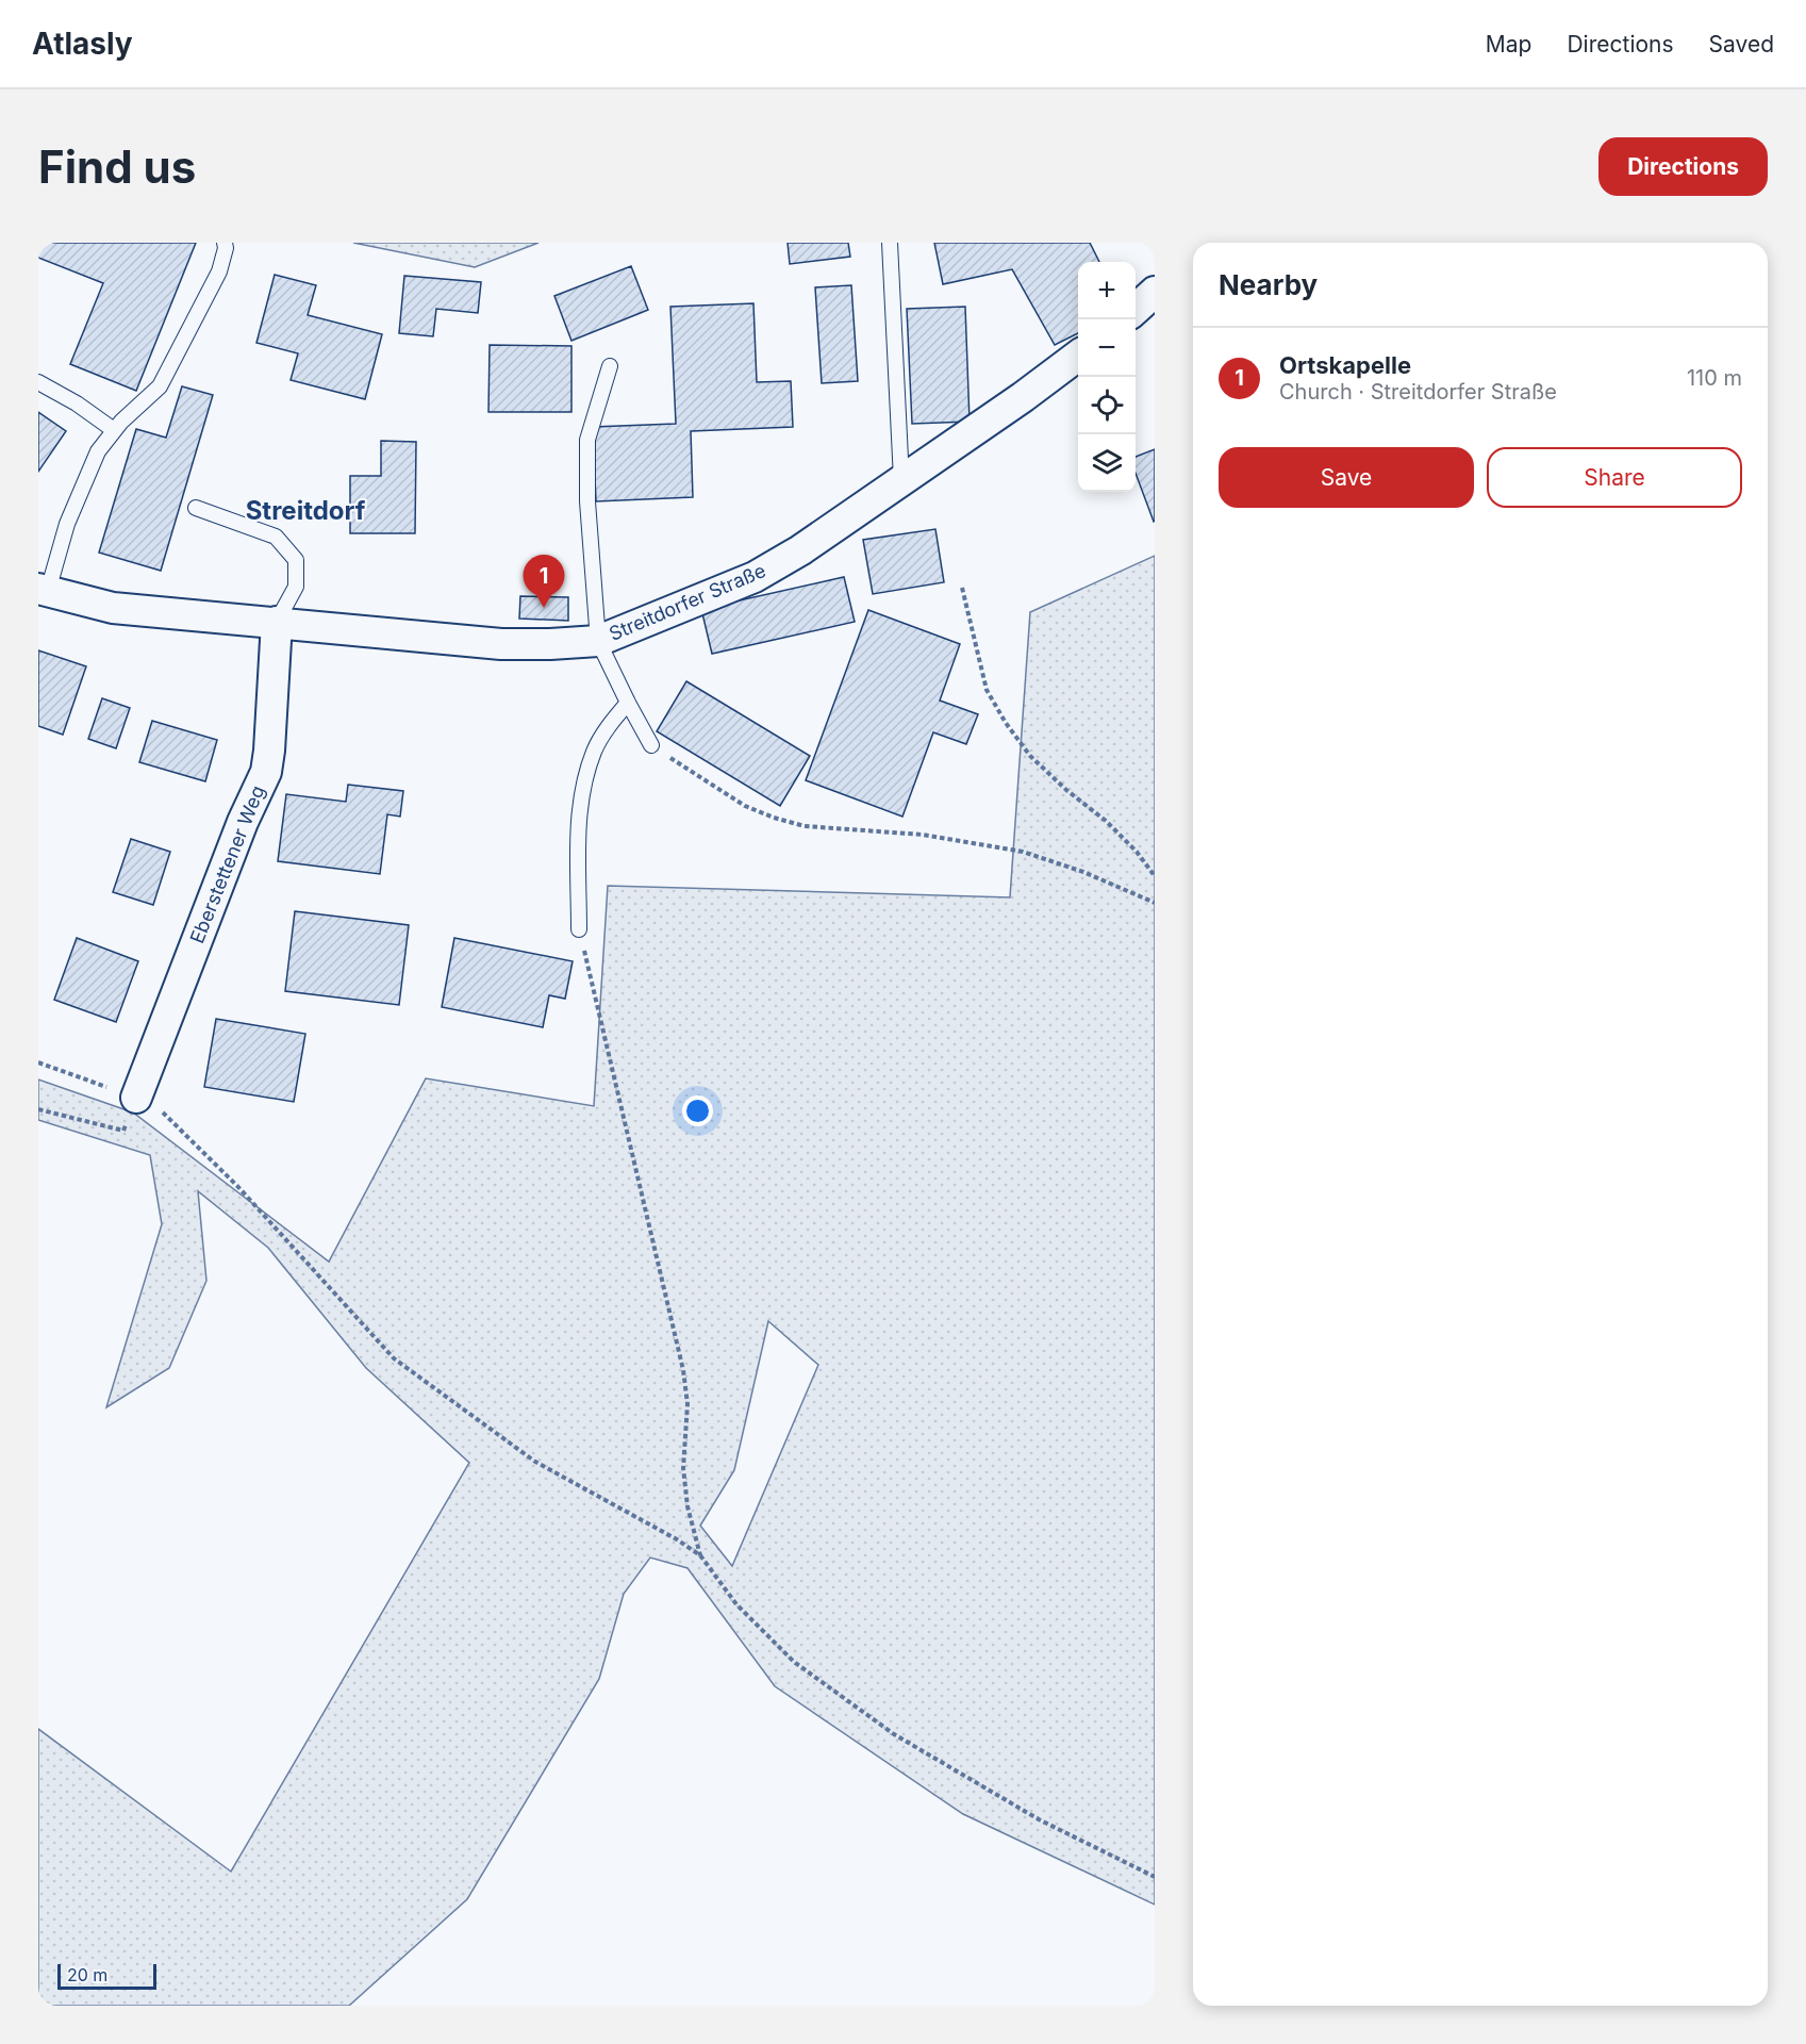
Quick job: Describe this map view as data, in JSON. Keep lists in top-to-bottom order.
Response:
{
  "streets": {
    "street": ["Streitdorfer Straße", "Eberstettener Weg"]
  },
  "crossings": [
    ["Streitdorfer Straße", "Eberstettener Weg"]
  ],
  "districts": ["Streitdorf"],
  "scale_bar": "20 m",
  "page": {
    "header": "Atlasly",
    "nav": ["Map", "Directions", "Saved"],
    "buttons": [
      "Directions",
      ["Save", "Share"]
    ],
    "title": "Find us",
    "heading": "Nearby",
    "map_buttons": ["+", "−"],
    "list": [
      {
        "mark": "1",
        "name": "Ortskapelle",
        "note": "Church · Streitdorfer Straße",
        "value": "110 m"
      }
    ],
    "pins": "1",
    "scale": "20 m"
  }
}
